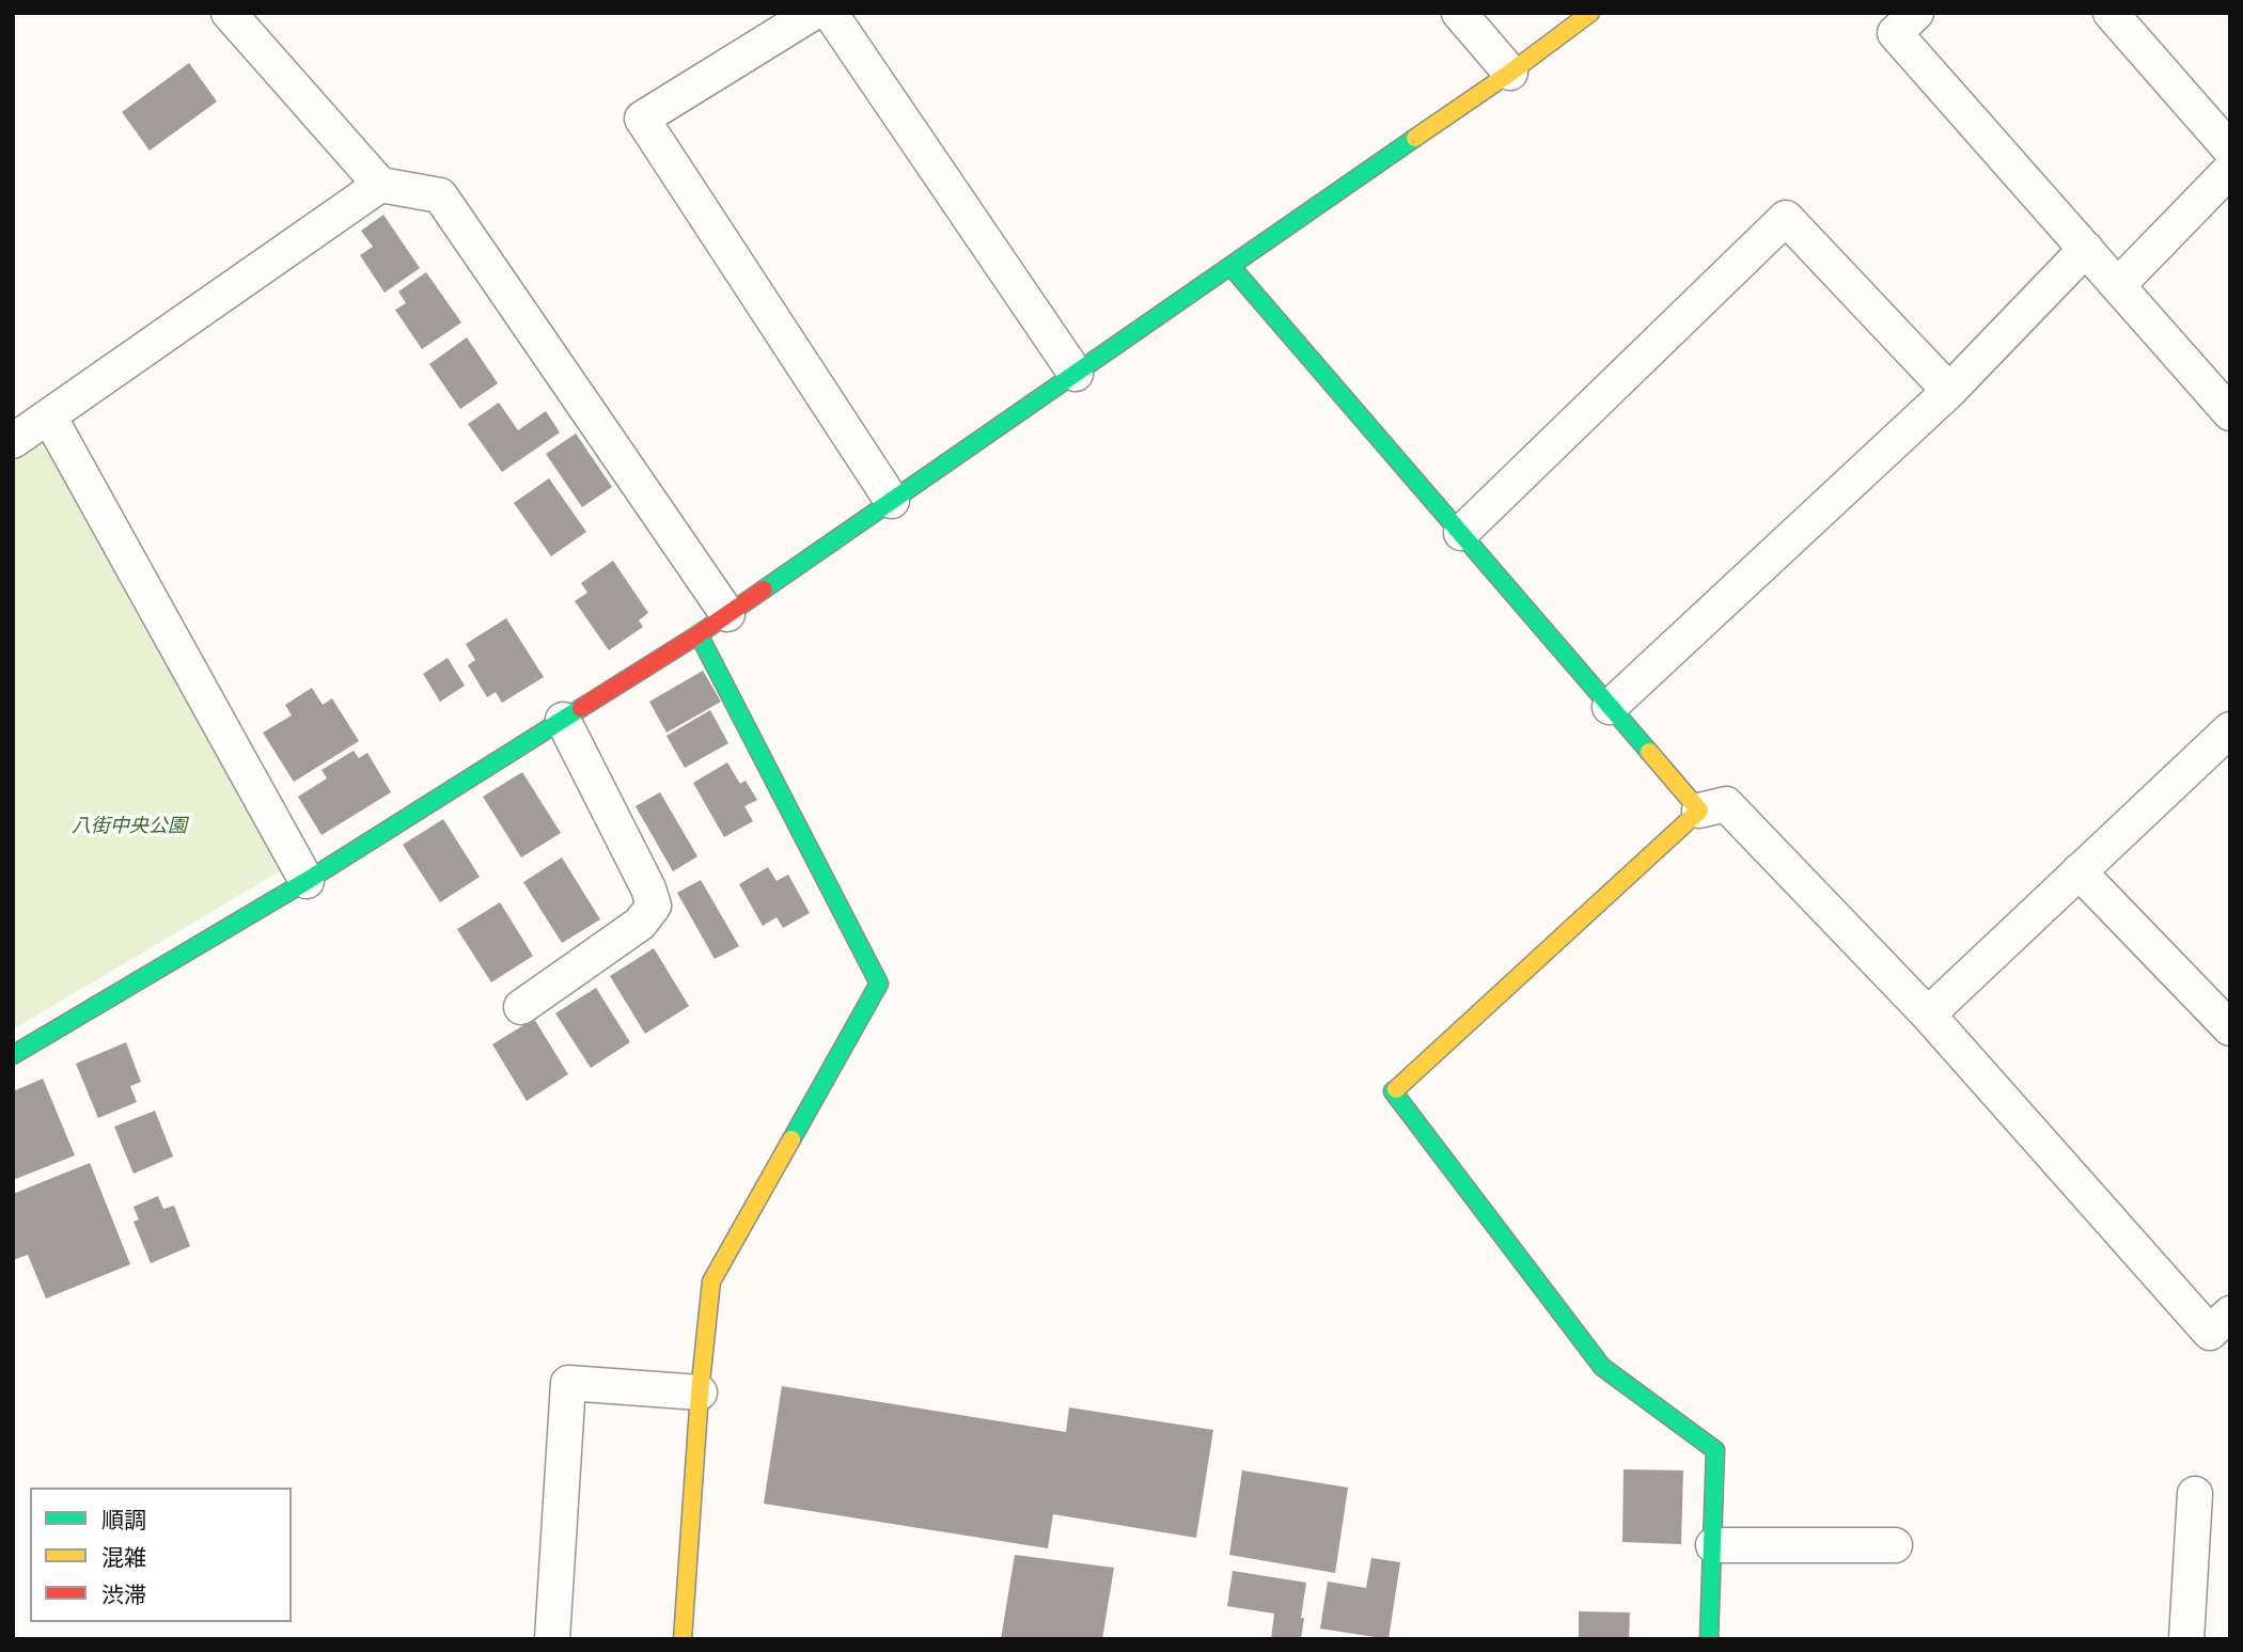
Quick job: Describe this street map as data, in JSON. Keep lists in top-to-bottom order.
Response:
{
  "parks": ["八街中央公園"],
  "legend": ["順調", "混雑", "渋滞"]
}
